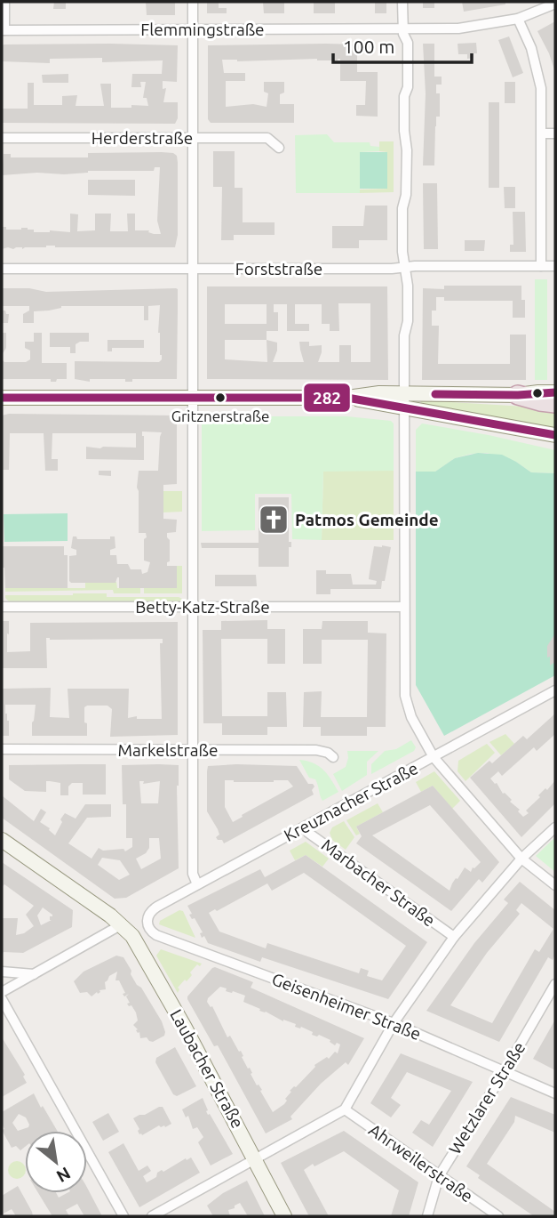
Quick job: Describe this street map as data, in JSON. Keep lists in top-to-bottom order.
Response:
{
  "streets": {
    "main road": ["Laubacher Straße"],
    "street": [
      "Flemmingstraße",
      "Herderstraße",
      "Forststraße",
      "Betty-Katz-Straße",
      "Markelstraße",
      "Kreuznacher Straße",
      "Marbacher Straße",
      "Geisenheimer Straße",
      "Wetzlarer Straße",
      "Ahrweilerstraße"
    ]
  },
  "crossings": [
    ["Kreuznacher Straße", "Marbacher Straße"],
    ["Kreuznacher Straße", "Geisenheimer Straße"],
    ["Geisenheimer Straße", "Wetzlarer Straße"],
    ["Wetzlarer Straße", "Ahrweilerstraße"]
  ],
  "places": {
    "other": ["Gritznerstraße"],
    "church": ["Patmos Gemeinde"]
  },
  "lines": ["transit line 282"],
  "scale_bar": "100 m",
  "north": "bottom right"
}
